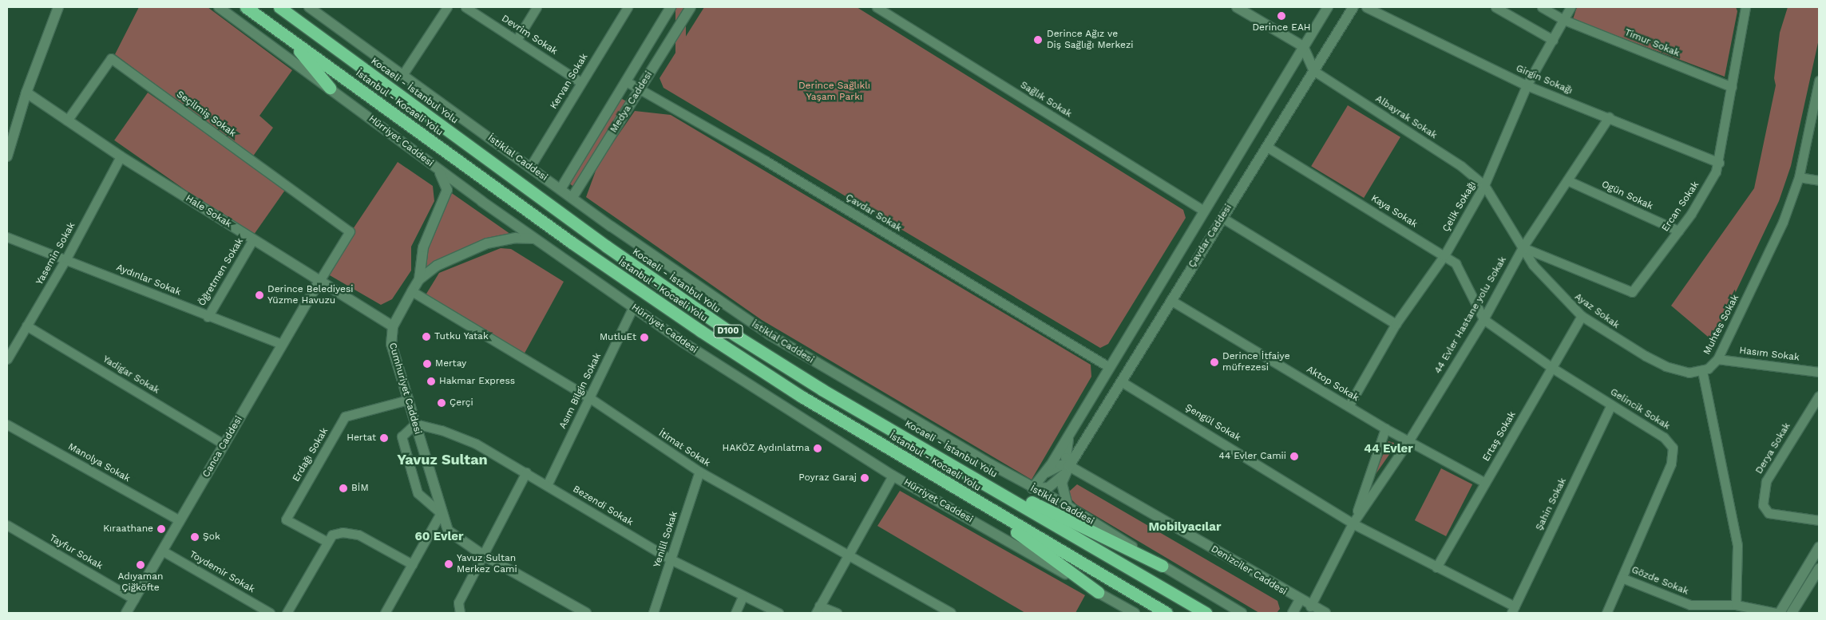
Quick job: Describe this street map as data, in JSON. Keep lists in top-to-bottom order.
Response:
{
  "streets": {
    "highway": ["Kocaeli - İstanbul Yolu", "İstanbul - Kocaeli Yolu", "D100"],
    "main road": [
      "Medya Caddesi",
      "Hürriyet Caddesi",
      "İstiklal Caddesi",
      "Hale Sokak",
      "Çavdar Caddesi",
      "Cumhuriyet Caddesi",
      "Canca Caddesi",
      "Denizciler Caddesi"
    ],
    "street": [
      "Devrim Sokak",
      "Timur Sokak",
      "Girgin Sokağı",
      "Kervan Sokak",
      "Sağlık Sokak",
      "Seçilmiş Sokak",
      "Albayrak Sokak",
      "Ogün Sokak",
      "Çelik Sokağı",
      "Ercan Sokak",
      "Kaya Sokak",
      "Çavdar Sokak",
      "Yasemin Sokak",
      "Öğretmen Sokak",
      "Aydınlar Sokak",
      "Ayaz Sokak",
      "44 Evler Hastane yolu Sokak",
      "Muhtes Sokak",
      "Hasım Sokak",
      "Yadigar Sokak",
      "Aktop Sokak",
      "Asım Bilgin Sokak",
      "Gelincik Sokak",
      "Şengül Sokak",
      "Ertaş Sokak",
      "İtimat Sokak",
      "Derya Sokak",
      "Erdağı Sokak",
      "Manolya Sokak",
      "Şahin Sokak",
      "Bezendi Sokak",
      "Yenilil Sokak",
      "Tayfur Sokak",
      "Toydemir Sokak",
      "Gözde Sokak"
    ]
  },
  "crossings": [
    ["Devrim Sokak", "Kervan Sokak"],
    ["Timur Sokak", "Çelik Sokağı"],
    ["Timur Sokak", "Ercan Sokak"],
    ["Girgin Sokağı", "Çelik Sokağı"],
    ["Girgin Sokağı", "Ercan Sokak"],
    ["Girgin Sokağı", "44 Evler Hastane yolu Sokak"],
    ["Kervan Sokak", "İstiklal Caddesi"],
    ["Sağlık Sokak", "Çavdar Caddesi"],
    ["Medya Caddesi", "İstiklal Caddesi"],
    ["Medya Caddesi", "Çavdar Sokak"],
    ["Seçilmiş Sokak", "Hale Sokak"],
    ["Seçilmiş Sokak", "Canca Caddesi"],
    ["Albayrak Sokak", "Çelik Sokağı"],
    ["Albayrak Sokak", "Çavdar Caddesi"],
    ["Albayrak Sokak", "Ayaz Sokak"],
    ["Hürriyet Caddesi", "Cumhuriyet Caddesi"],
    ["Hürriyet Caddesi", "Asım Bilgin Sokak"],
    ["İstiklal Caddesi", "Çavdar Caddesi"],
    ["Ogün Sokak", "Ercan Sokak"],
    ["Ogün Sokak", "44 Evler Hastane yolu Sokak"],
    ["Çelik Sokağı", "Kaya Sokak"],
    ["Çelik Sokağı", "Ayaz Sokak"],
    ["Çelik Sokağı", "Aktop Sokak"],
    ["Ercan Sokak", "Ayaz Sokak"],
    ["Ercan Sokak", "44 Evler Hastane yolu Sokak"],
    ["Hale Sokak", "Yasemin Sokak"],
    ["Hale Sokak", "Öğretmen Sokak"],
    ["Hale Sokak", "Cumhuriyet Caddesi"],
    ["Hale Sokak", "Canca Caddesi"],
    ["Kaya Sokak", "Çavdar Caddesi"],
    ["Kaya Sokak", "44 Evler Hastane yolu Sokak"],
    ["Kaya Sokak", "Gelincik Sokak"],
    ["Çavdar Sokak", "Çavdar Caddesi"],
    ["Çavdar Caddesi", "Aktop Sokak"],
    ["Çavdar Caddesi", "Şengül Sokak"],
    ["Çavdar Caddesi", "Denizciler Caddesi"],
    ["Yasemin Sokak", "Aydınlar Sokak"],
    ["Yasemin Sokak", "Yadigar Sokak"],
    ["Öğretmen Sokak", "Aydınlar Sokak"],
    ["Aydınlar Sokak", "Canca Caddesi"],
    ["Ayaz Sokak", "44 Evler Hastane yolu Sokak"],
    ["Ayaz Sokak", "Muhtes Sokak"],
    ["Ayaz Sokak", "Ertaş Sokak"],
    ["44 Evler Hastane yolu Sokak", "Aktop Sokak"],
    ["44 Evler Hastane yolu Sokak", "Gelincik Sokak"],
    ["44 Evler Hastane yolu Sokak", "Şengül Sokak"],
    ["44 Evler Hastane yolu Sokak", "Denizciler Caddesi"],
    ["Muhtes Sokak", "Hasım Sokak"],
    ["Yadigar Sokak", "Canca Caddesi"],
    ["Aktop Sokak", "Ertaş Sokak"],
    ["Cumhuriyet Caddesi", "İtimat Sokak"],
    ["Cumhuriyet Caddesi", "Erdağı Sokak"],
    ["Cumhuriyet Caddesi", "Bezendi Sokak"],
    ["Asım Bilgin Sokak", "İtimat Sokak"],
    ["Asım Bilgin Sokak", "Bezendi Sokak"],
    ["Gelincik Sokak", "Ertaş Sokak"],
    ["Gelincik Sokak", "Şahin Sokak"],
    ["Gelincik Sokak", "Gözde Sokak"],
    ["Şengül Sokak", "Ertaş Sokak"],
    ["Şengül Sokak", "Şahin Sokak"],
    ["Canca Caddesi", "Manolya Sokak"],
    ["Canca Caddesi", "Tayfur Sokak"],
    ["Canca Caddesi", "Toydemir Sokak"],
    ["İtimat Sokak", "Yenilil Sokak"],
    ["Bezendi Sokak", "Yenilil Sokak"]
  ],
  "districts": [
    "44 Evler",
    "Yavuz Sultan",
    "Mobilyacılar",
    "60 Evler"
  ],
  "parks": ["Derince Sağlıklı Yaşam Parkı"],
  "places": [
    "Derince EAH",
    "Derince Ağız ve Diş Sağlığı Merkezi",
    "Derince Belediyesi Yüzme Havuzu",
    "Tutku Yatak",
    "MutluEt",
    "Derince İtfaiye müfrezesi",
    "Mertay",
    "Hakmar Express",
    "Çerçi",
    "Hertat",
    "HAKÖZ Aydınlatma",
    "44 Evler Camii",
    "Poyraz Garaj",
    "BİM",
    "Kıraathane",
    "Şok",
    "Yavuz Sultan Merkez Cami",
    "Adıyaman Çiğköfte"
  ]
}
